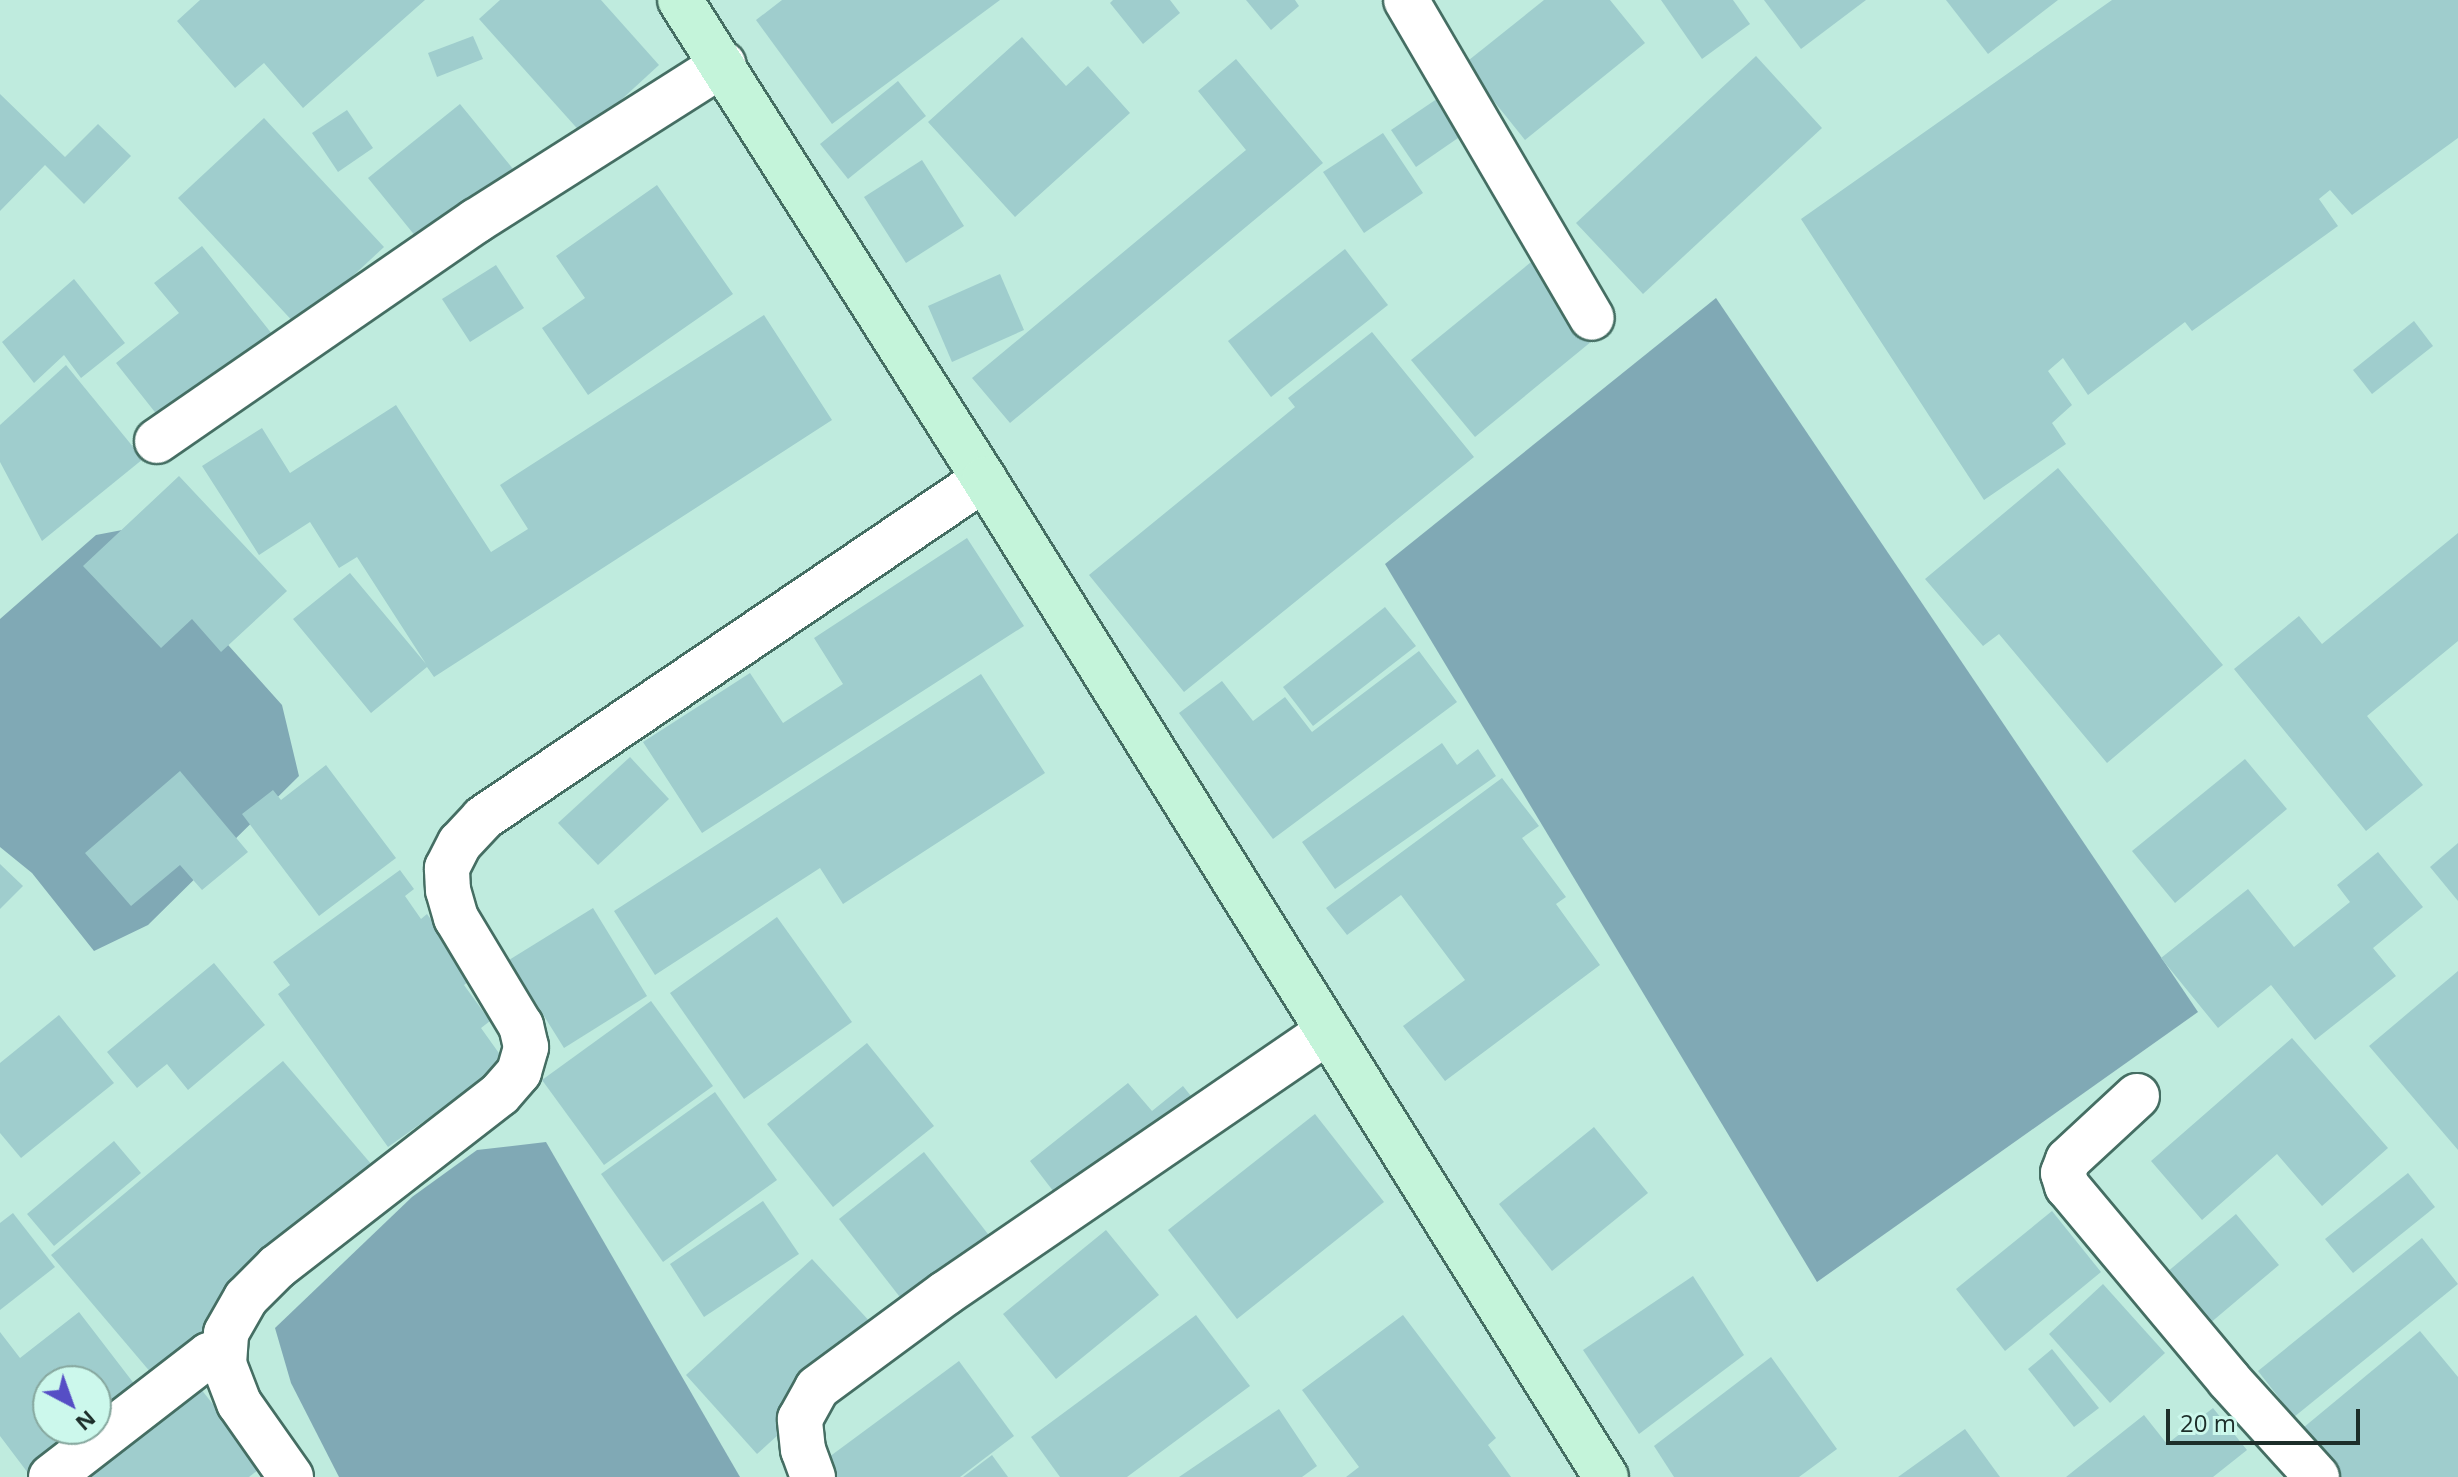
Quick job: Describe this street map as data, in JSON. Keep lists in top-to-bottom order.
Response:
{
  "scale_bar": "20 m",
  "north": "bottom right"
}
